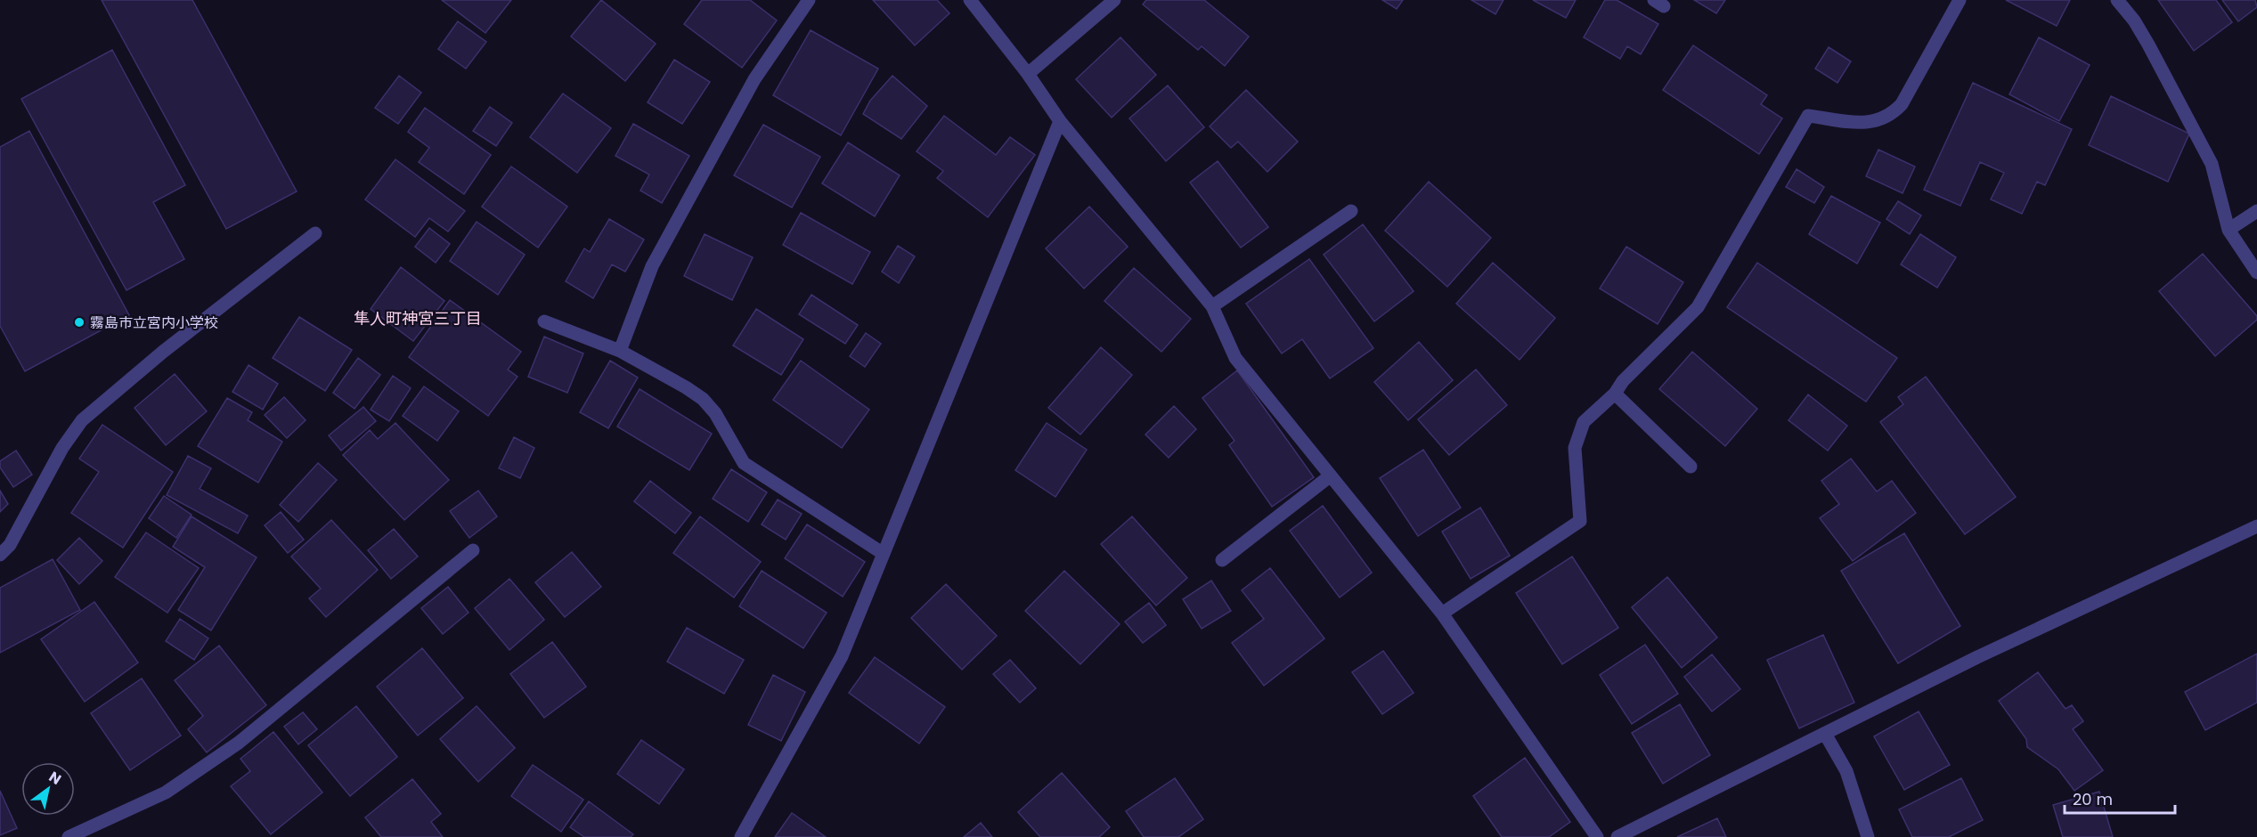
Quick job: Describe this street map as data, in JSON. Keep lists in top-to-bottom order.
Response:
{
  "districts": ["隼人町神宮三丁目"],
  "places": ["霧島市立宮内小学校"],
  "scale_bar": "20 m",
  "north": "top right"
}
